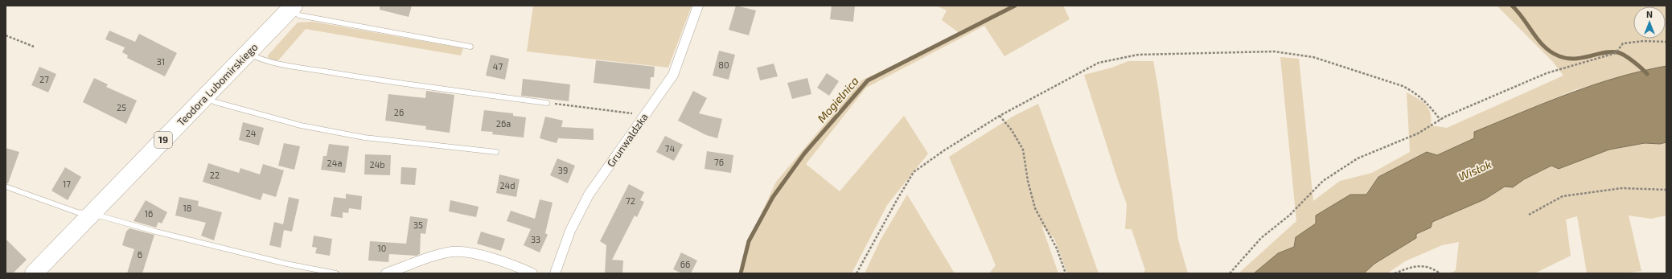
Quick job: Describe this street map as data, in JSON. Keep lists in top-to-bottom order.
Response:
{
  "streets": {
    "highway": ["Teodora Lubomirskiego", "19"],
    "street": ["Grunwaldzka"]
  },
  "water": ["Mogielnica", "Wisłok"],
  "house_numbers": [
    "31",
    "80",
    "47",
    "27",
    "25",
    "26",
    "26a",
    "24",
    "74",
    "76",
    "24a",
    "24b",
    "39",
    "22",
    "17",
    "24d",
    "72",
    "18",
    "16",
    "35",
    "33",
    "10",
    "6",
    "66"
  ],
  "north": "top"
}
